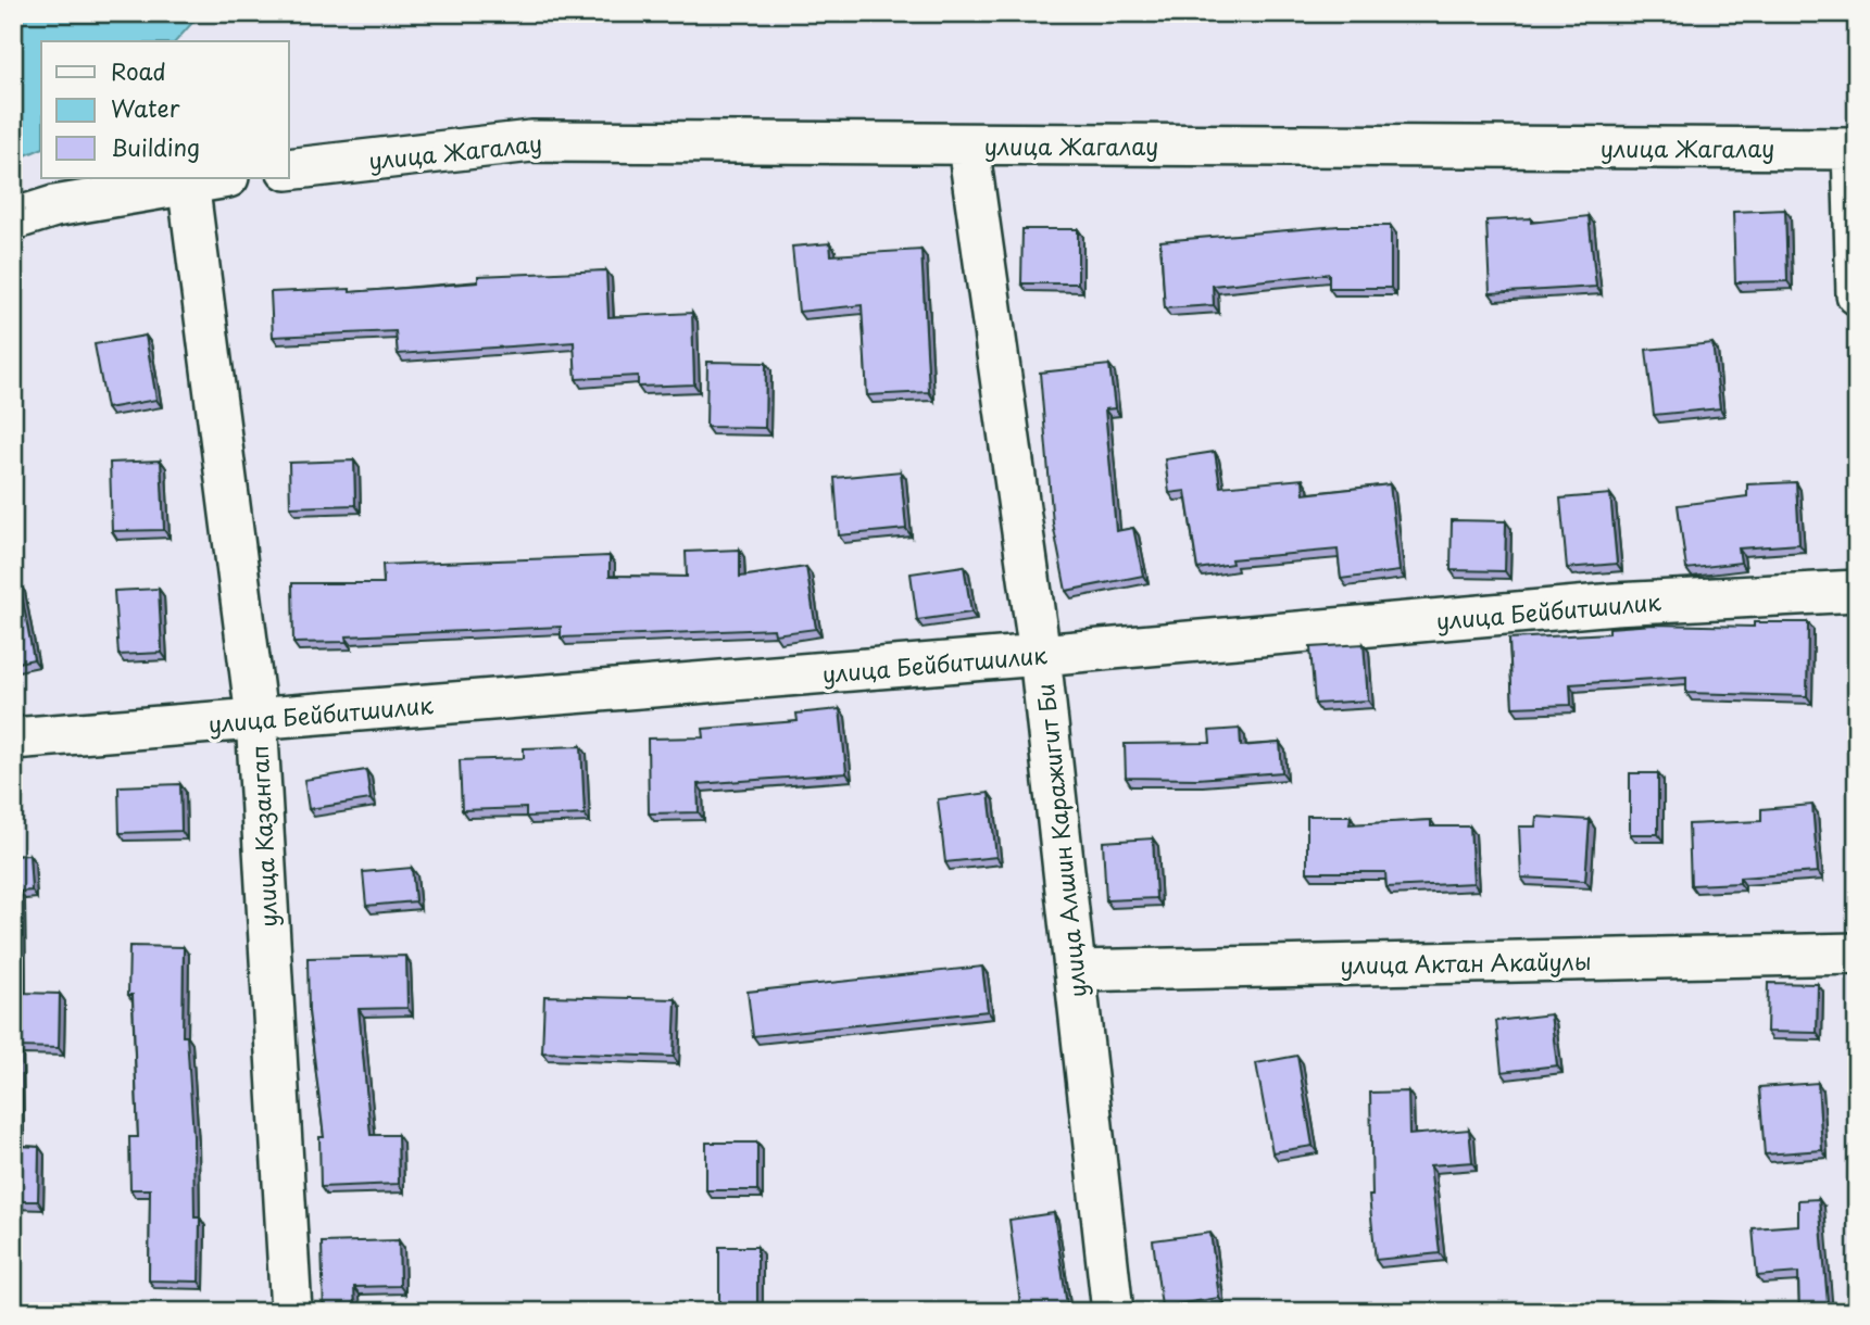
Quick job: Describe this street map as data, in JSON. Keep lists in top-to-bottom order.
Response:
{
  "streets": {
    "street": [
      "улица Жагалау",
      "улица Бейбитшилик",
      "улица Казангап",
      "улица Алшин Каражигит Би",
      "улица Актан Акайулы"
    ]
  },
  "crossings": [
    ["улица Жагалау", "улица Алшин Каражигит Би"],
    ["улица Бейбитшилик", "улица Казангап"],
    ["улица Бейбитшилик", "улица Алшин Каражигит Би"],
    ["улица Алшин Каражигит Би", "улица Актан Акайулы"]
  ],
  "legend": ["Road", "Water", "Building"]
}
